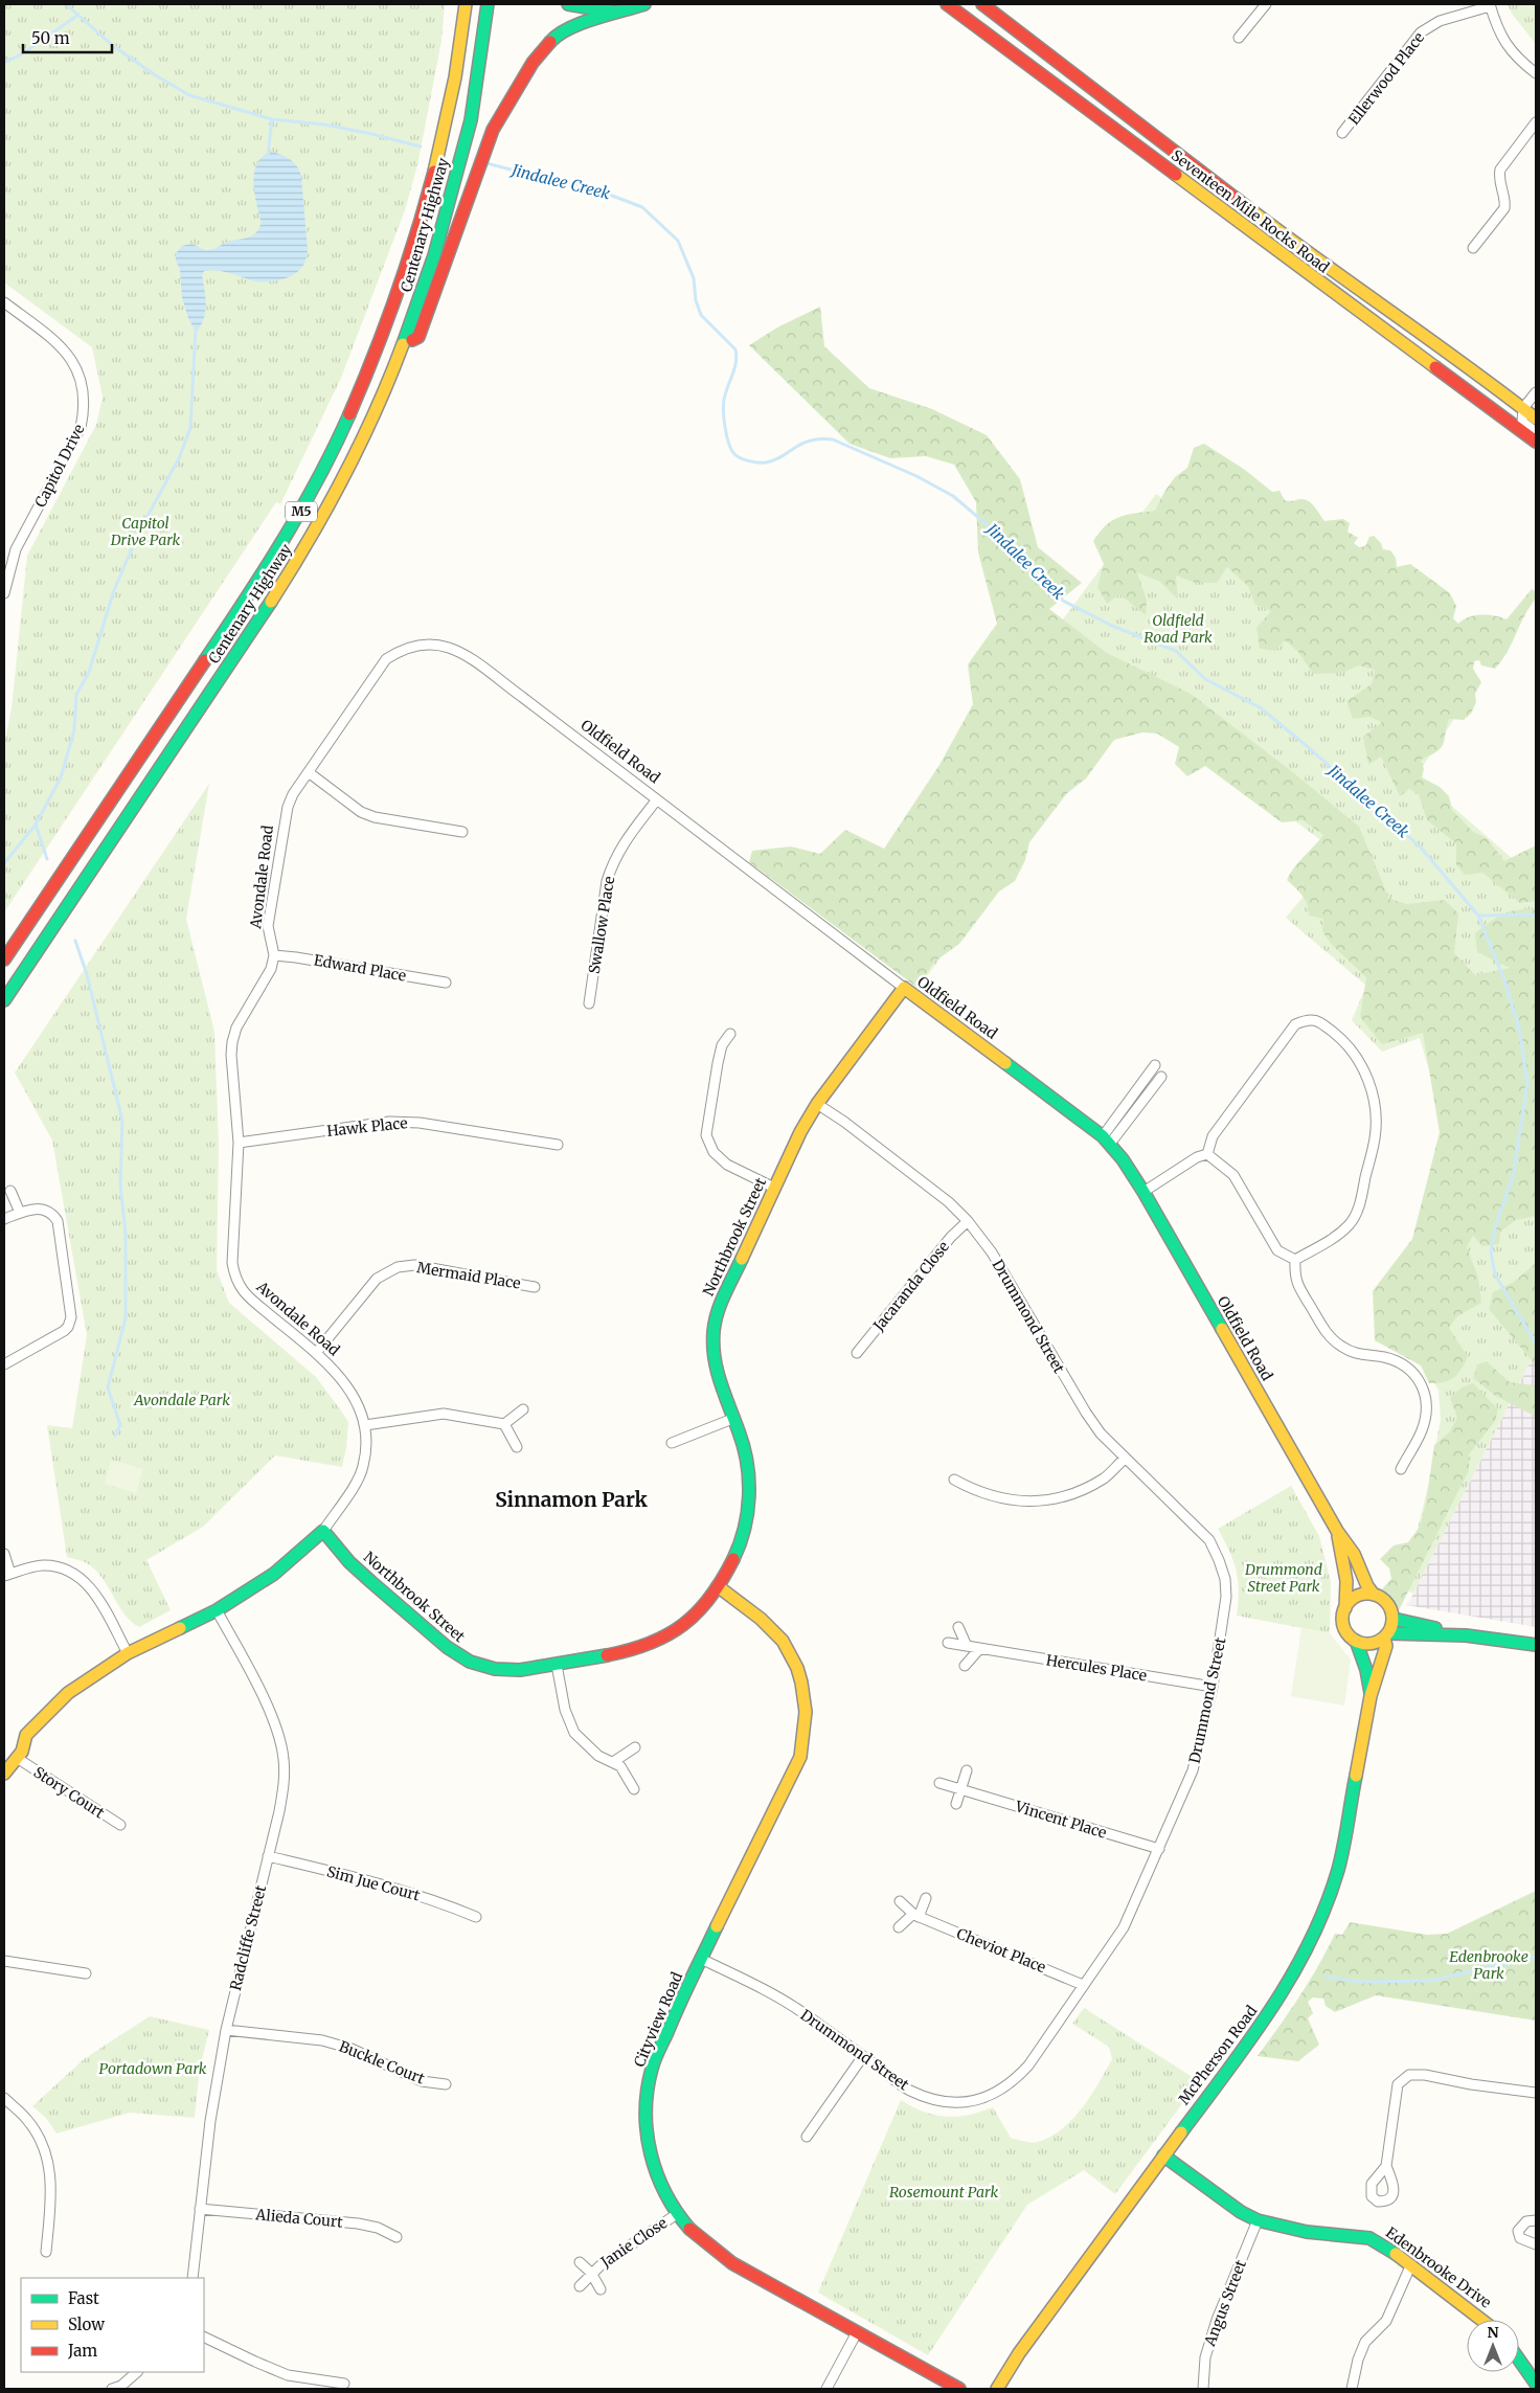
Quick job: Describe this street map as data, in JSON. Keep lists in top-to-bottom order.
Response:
{
  "streets": {
    "main road": [
      "Seventeen Mile Rocks Road",
      "Centenary Highway",
      "M5",
      "Oldfield Road",
      "Avondale Road",
      "Northbrook Street",
      "Cityview Road",
      "McPherson Road",
      "Edenbrooke Drive"
    ],
    "street": [
      "Ellerwood Place",
      "Capitol Drive",
      "Swallow Place",
      "Edward Place",
      "Hawk Place",
      "Mermaid Place",
      "Jacaranda Close",
      "Drummond Street",
      "Hercules Place",
      "Story Court",
      "Vincent Place",
      "Sim Jue Court",
      "Radcliffe Street",
      "Cheviot Place",
      "Buckle Court",
      "Alieda Court",
      "Janie Close",
      "Angus Street"
    ]
  },
  "crossings": [
    ["Oldfield Road", "Avondale Road"],
    ["Oldfield Road", "Swallow Place"],
    ["Oldfield Road", "Northbrook Street"],
    ["Avondale Road", "Edward Place"],
    ["Avondale Road", "Hawk Place"],
    ["Avondale Road", "Northbrook Street"],
    ["Avondale Road", "Mermaid Place"],
    ["Avondale Road", "Story Court"],
    ["Avondale Road", "Radcliffe Street"],
    ["Northbrook Street", "Drummond Street"],
    ["Northbrook Street", "Cityview Road"],
    ["Jacaranda Close", "Drummond Street"],
    ["Drummond Street", "Hercules Place"],
    ["Drummond Street", "Vincent Place"],
    ["Drummond Street", "Cheviot Place"],
    ["Drummond Street", "Cityview Road"],
    ["Sim Jue Court", "Radcliffe Street"],
    ["Radcliffe Street", "Buckle Court"],
    ["Radcliffe Street", "Alieda Court"],
    ["Cityview Road", "Janie Close"],
    ["McPherson Road", "Edenbrooke Drive"],
    ["Edenbrooke Drive", "Angus Street"]
  ],
  "districts": ["Sinnamon Park"],
  "water": ["Jindalee Creek"],
  "parks": [
    "Capitol Drive Park",
    "Oldfield Road Park",
    "Avondale Park",
    "Drummond Street Park",
    "Edenbrooke Park",
    "Portadown Park",
    "Rosemount Park"
  ],
  "legend": ["Fast", "Slow", "Jam"],
  "scale_bar": "50 m",
  "north": "top"
}
